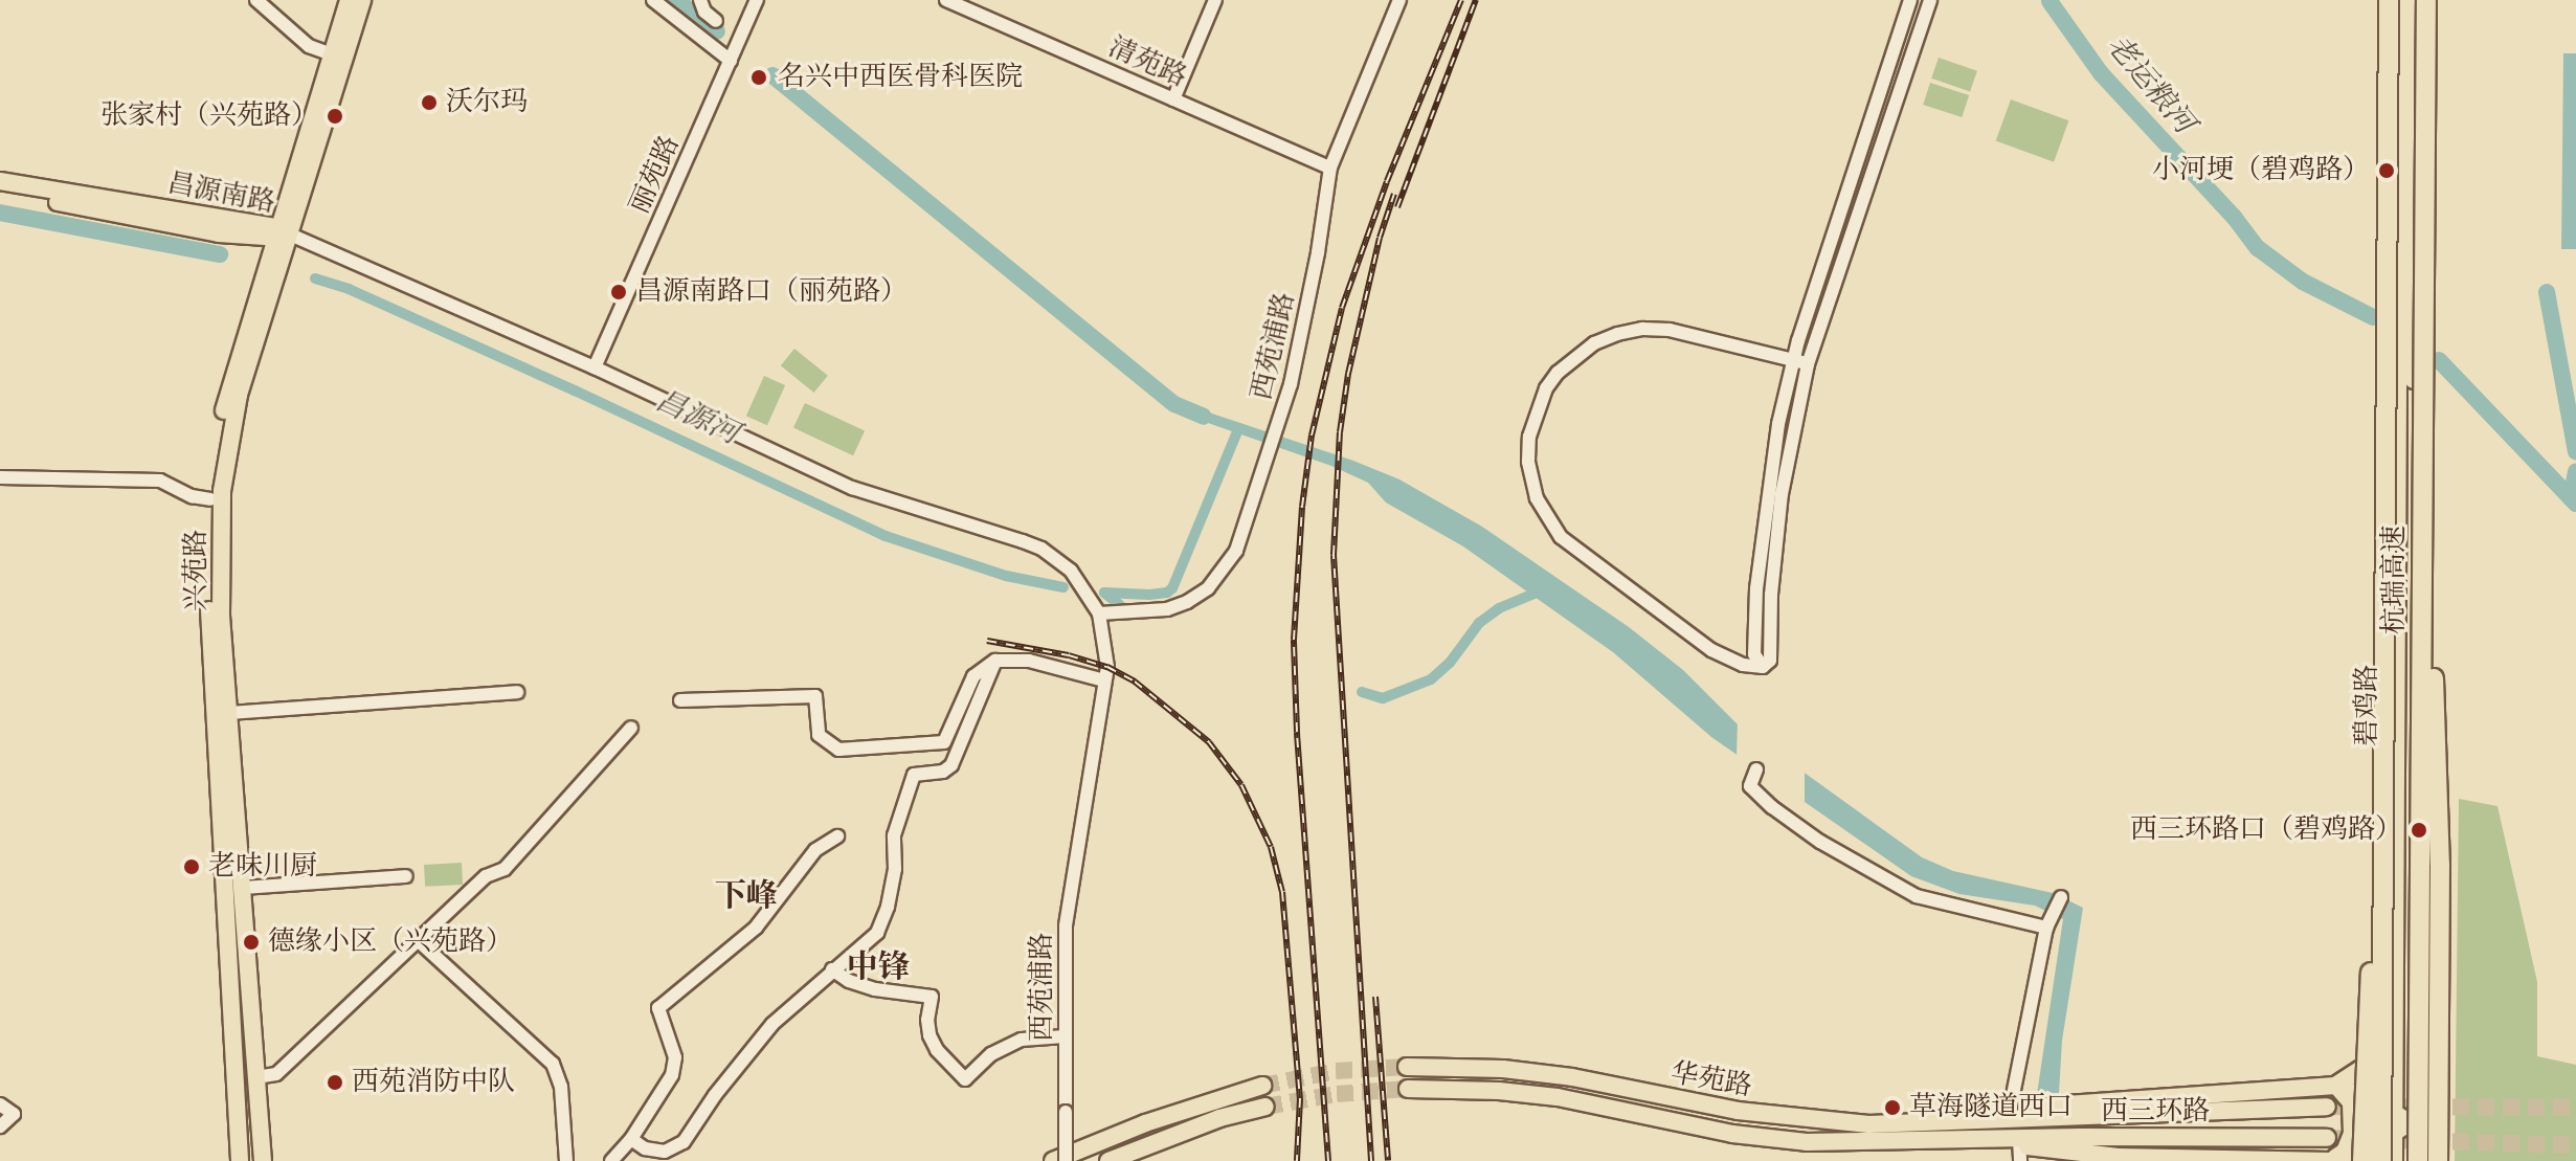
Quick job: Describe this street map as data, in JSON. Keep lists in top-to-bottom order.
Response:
{
  "streets": {
    "highway": ["杭瑞高速", "碧鸡路"],
    "main road": [
      "昌源南路",
      "兴苑路",
      "华苑路",
      "西三环路"
    ],
    "street": ["清苑路", "丽苑路", "西苑浦路"]
  },
  "crossings": [
    ["清苑路", "西苑浦路"],
    ["昌源南路", "兴苑路"],
    ["华苑路", "西三环路"]
  ],
  "districts": ["下峰", "中锋"],
  "water": ["老运粮河", "昌源河"],
  "places": [
    "名兴中西医骨科医院",
    "沃尔玛",
    "张家村（兴苑路）",
    "小河埂（碧鸡路）",
    "昌源南路口（丽苑路）",
    "西三环路口（碧鸡路）",
    "老味川厨",
    "德缘小区（兴苑路）",
    "西苑消防中队",
    "草海隧道西口"
  ]
}
